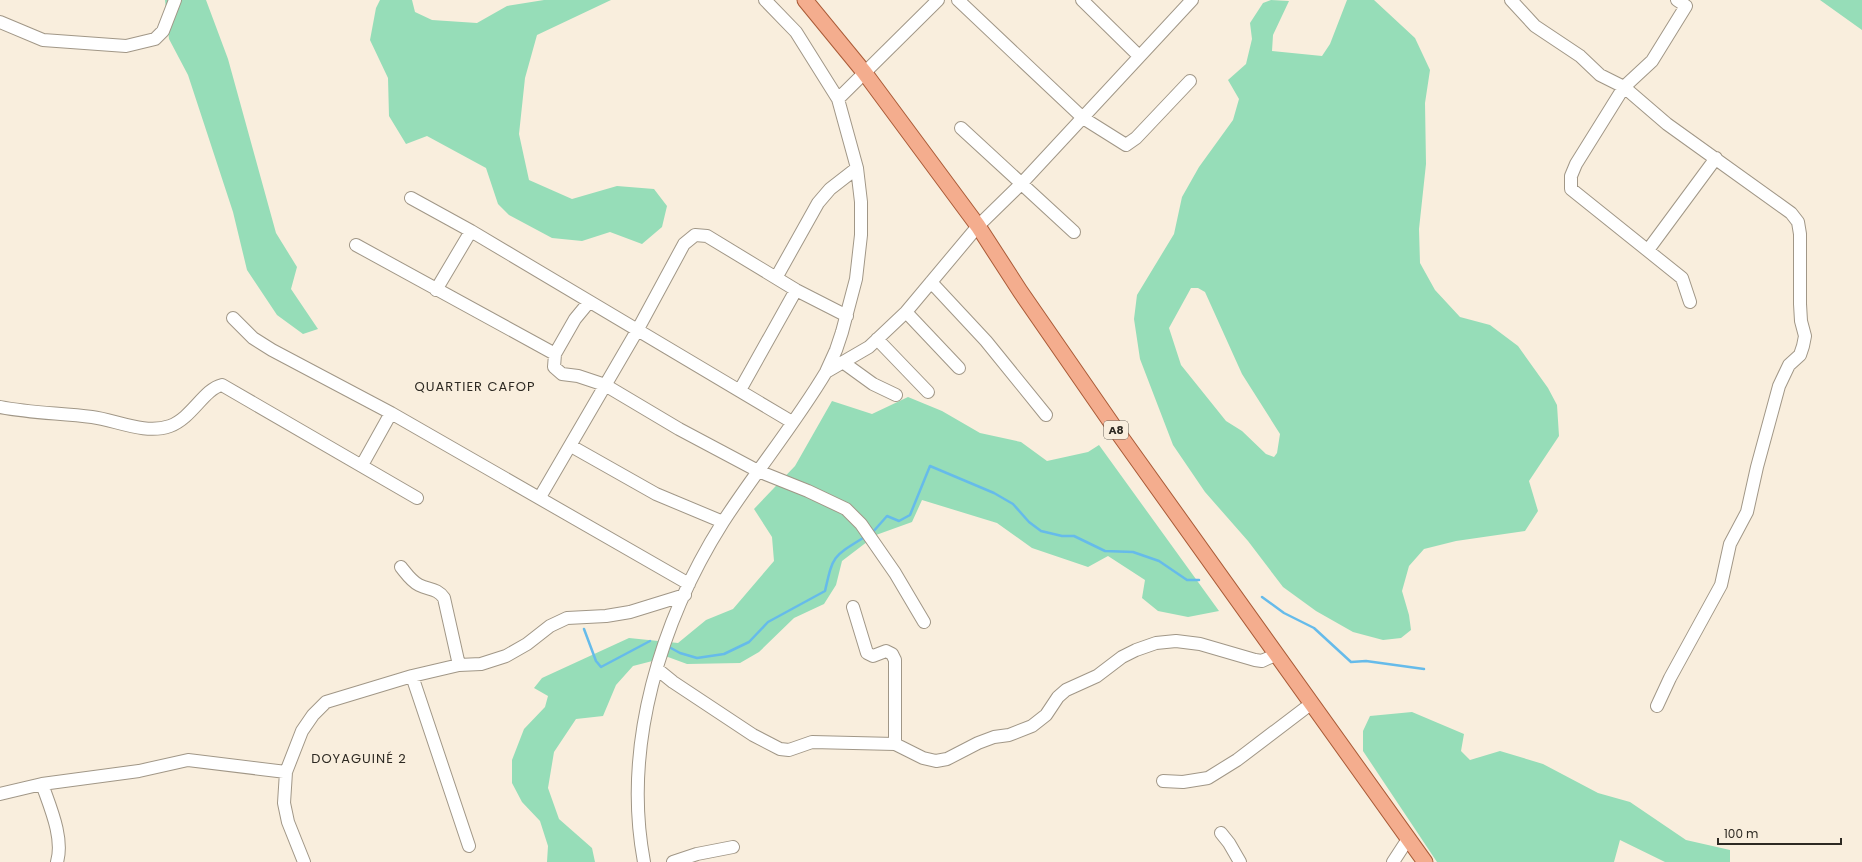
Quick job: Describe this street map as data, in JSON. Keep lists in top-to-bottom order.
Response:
{
  "streets": {
    "main road": ["A8"]
  },
  "districts": ["QUARTIER CAFOP", "DOYAGUINÉ 2"],
  "scale_bar": "100 m"
}
